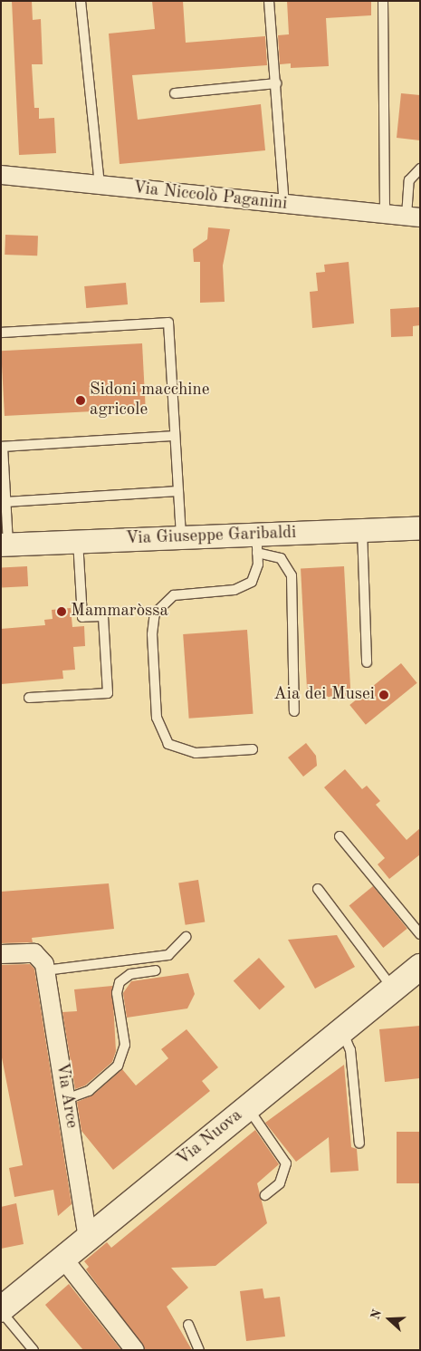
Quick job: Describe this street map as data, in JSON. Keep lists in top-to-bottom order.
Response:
{
  "streets": {
    "main road": ["Via Nuova"],
    "street": ["Via Niccolò Paganini", "Via Giuseppe Garibaldi", "Via Arce"]
  },
  "crossings": [
    ["Via Arce", "Via Nuova"]
  ],
  "places": ["Sidoni macchine agricole", "Mammaròssa", "Aia dei Musei"],
  "north": "left"
}
